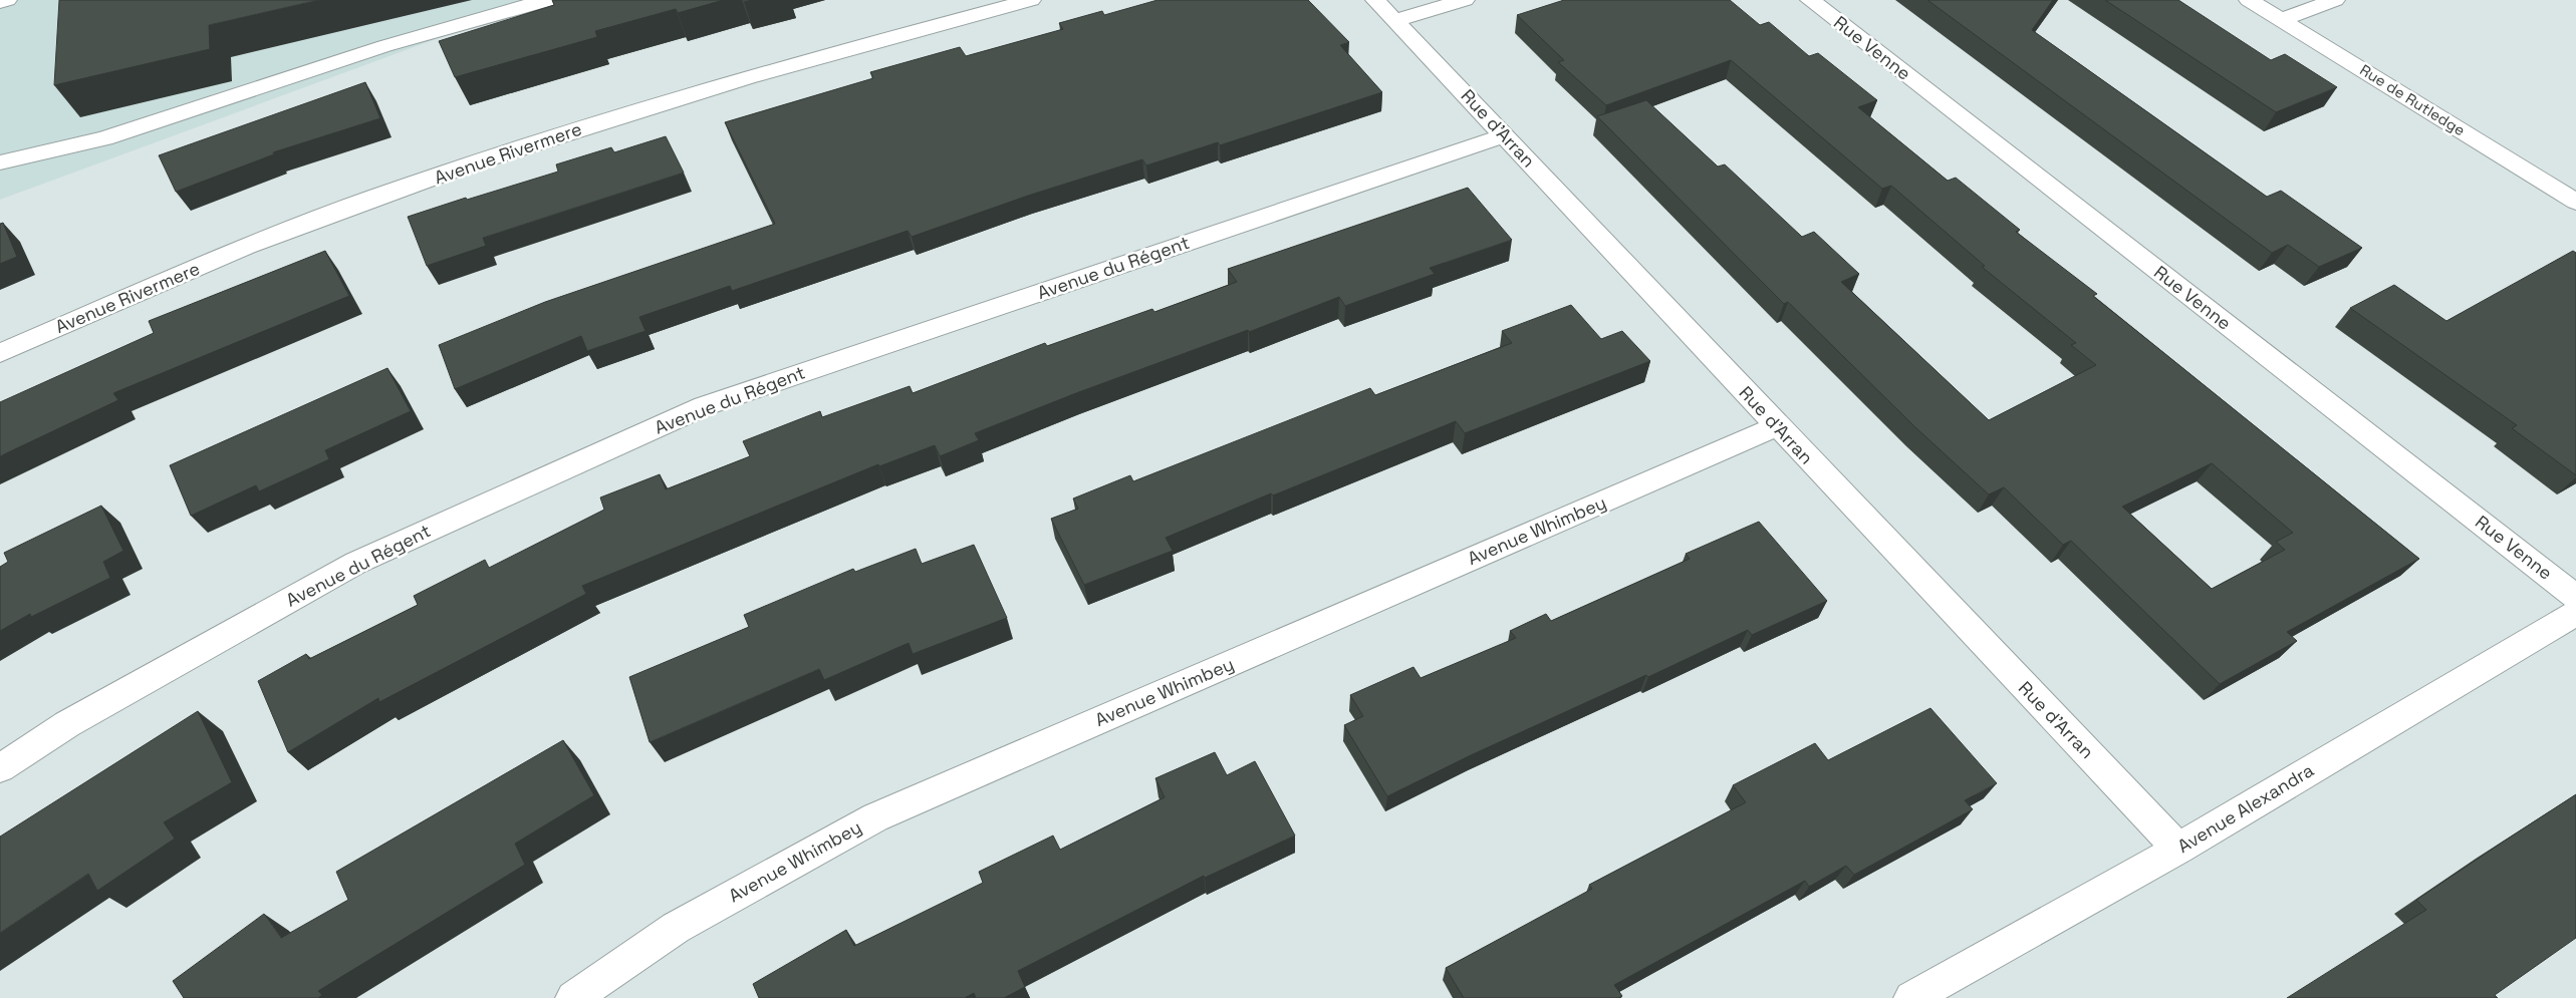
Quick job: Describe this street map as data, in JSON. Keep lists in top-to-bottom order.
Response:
{
  "streets": {
    "street": [
      "Rue Venne",
      "Rue de Rutledge",
      "Rue d'Arran",
      "Avenue Rivermere",
      "Avenue du Régent",
      "Avenue Whimbey",
      "Avenue Alexandra"
    ]
  },
  "crossings": [
    ["Rue d'Arran", "Avenue du Régent"],
    ["Rue d'Arran", "Avenue Whimbey"],
    ["Rue d'Arran", "Avenue Alexandra"]
  ]
}
